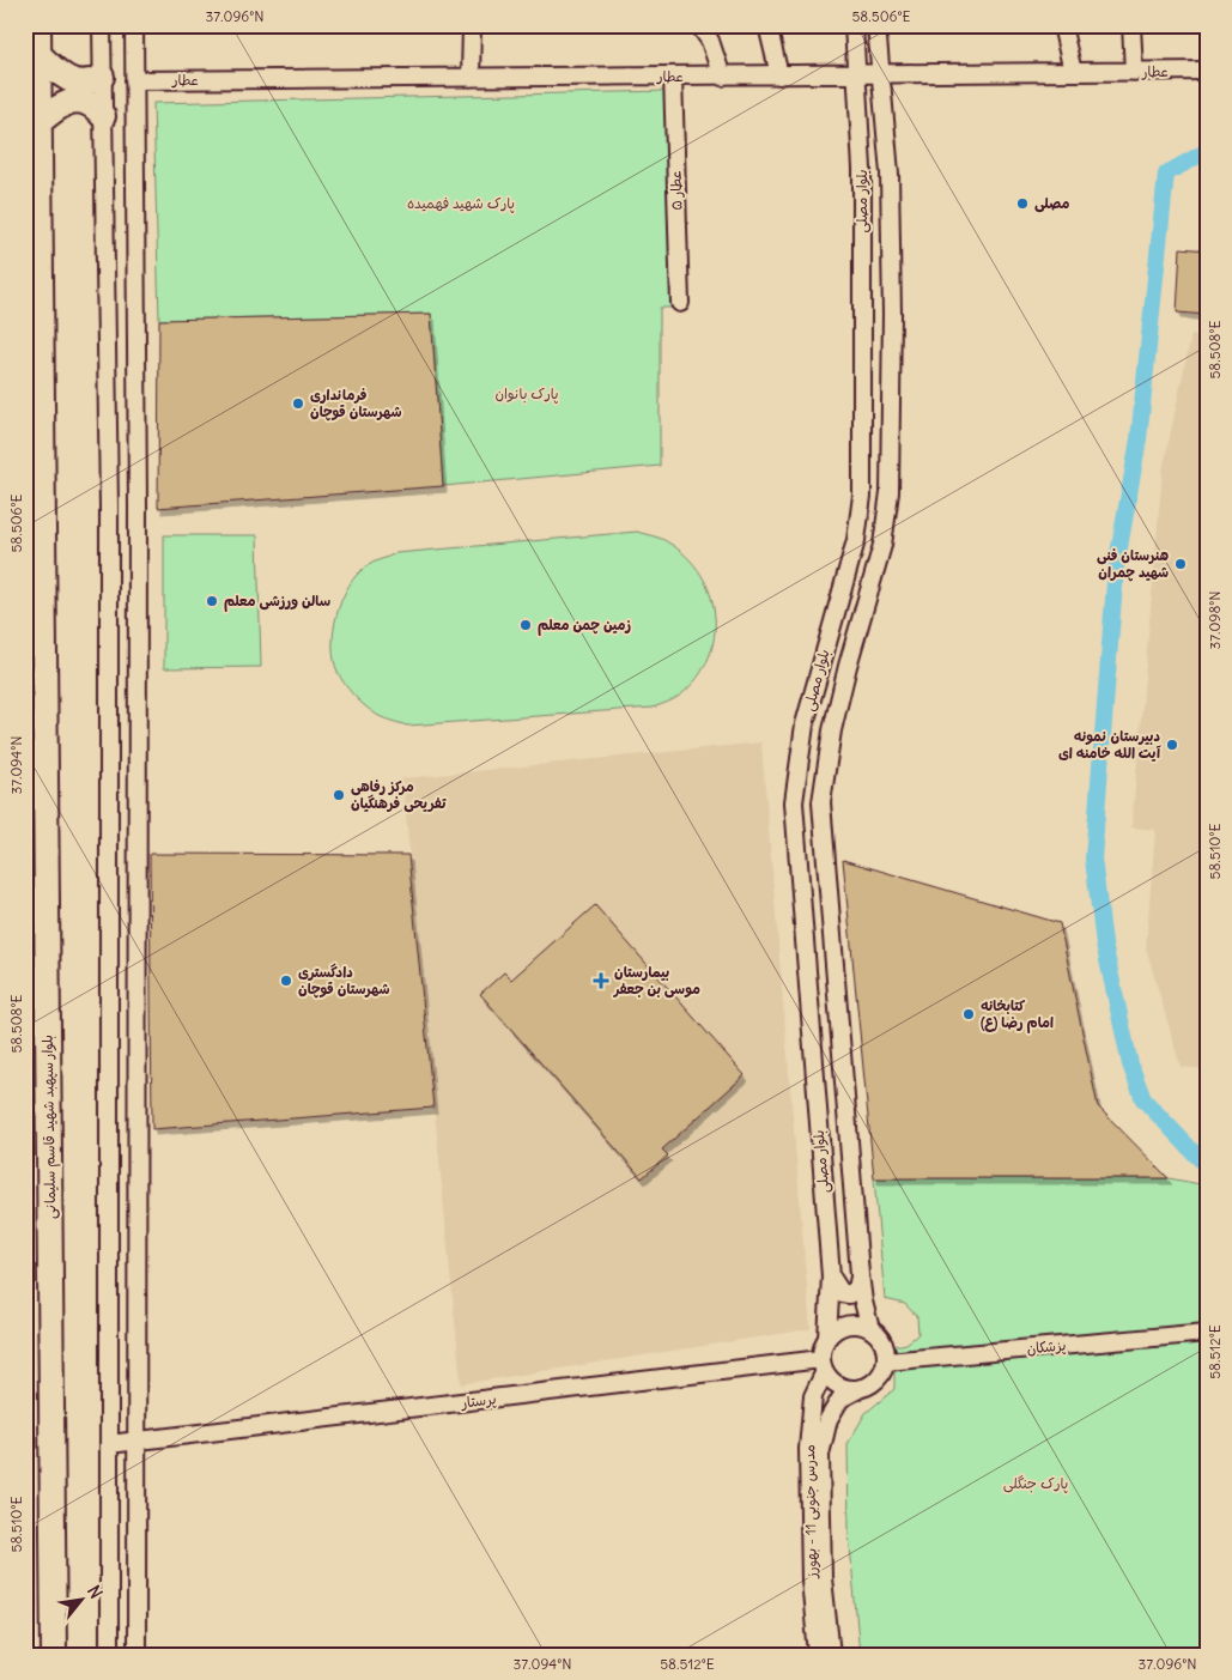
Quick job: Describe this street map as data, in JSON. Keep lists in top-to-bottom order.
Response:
{
  "streets": {
    "highway": ["بلوار سپهبد شهید قاسم سلیمانی"],
    "street": [
      "عطار",
      "عطار ۵",
      "بلوار مصلی",
      "پزشکان",
      "پرستار",
      "مدرس جنوبی 11 - بهورز"
    ]
  },
  "crossings": [
    ["عطار", "عطار ۵"],
    ["عطار", "بلوار مصلی"],
    ["بلوار مصلی", "پزشکان"],
    ["بلوار مصلی", "پرستار"],
    ["بلوار مصلی", "مدرس جنوبی 11 - بهورز"],
    ["پزشکان", "پرستار"],
    ["پزشکان", "مدرس جنوبی 11 - بهورز"],
    ["پرستار", "مدرس جنوبی 11 - بهورز"]
  ],
  "parks": ["پارک شهید فهمیده", "پارک بانوان", "پارک جنگلی"],
  "places": {
    "other": [
      "مصلی",
      "فرمانداری شهرستان قوچان",
      "هنرستان فنی شهید چمران",
      "سالن ورزشی معلم",
      "زمین چمن معلم",
      "دبیرستان نمونه آیت الله خامنه ای",
      "مرکز رفاهی تفریحی فرهنگیان",
      "دادگستری شهرستان قوچان",
      "کتابخانه امام رضا (ع)"
    ],
    "health": ["بیمارستان موسی بن جعفر"]
  },
  "north": "top right",
  "coordinates": [
    "37.096°N",
    "58.506°E",
    "58.508°E",
    "37.098°N",
    "37.094°N",
    "58.510°E",
    "58.512°E"
  ]
}
